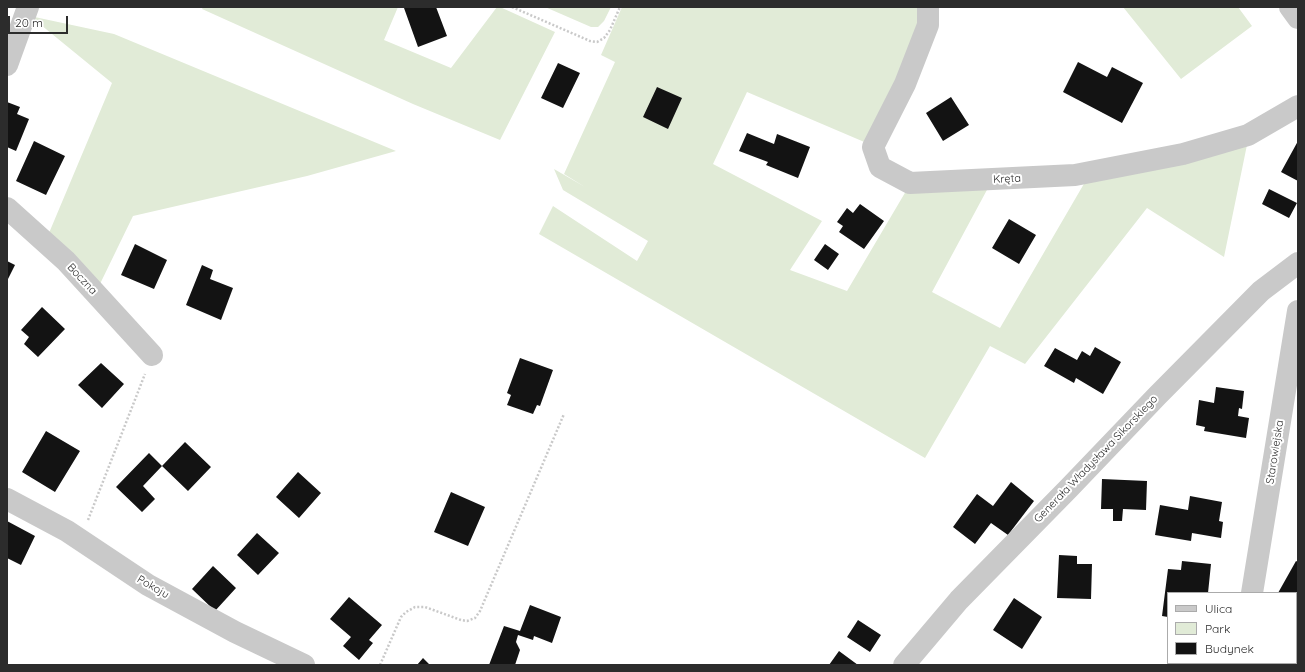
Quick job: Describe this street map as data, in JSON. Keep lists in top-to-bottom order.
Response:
{
  "streets": {
    "street": [
      "Kręta",
      "Boczna",
      "Starowiejska",
      "Generała Władysława Sikorskiego",
      "Pokoju"
    ]
  },
  "legend": ["Ulica", "Park", "Budynek"],
  "scale_bar": "20 m"
}
